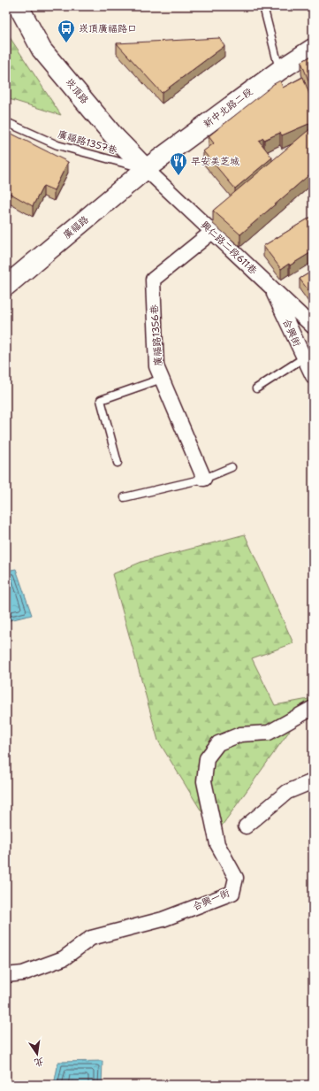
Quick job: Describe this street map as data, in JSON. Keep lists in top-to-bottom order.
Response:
{
  "streets": {
    "street": [
      "崁頂路",
      "新中北路二段",
      "廣福路",
      "興仁路二段611巷",
      "合興街",
      "廣福路1356巷",
      "合興一街"
    ],
    "lane": ["廣福路1357巷"]
  },
  "crossings": [
    ["崁頂路", "新中北路二段"],
    ["崁頂路", "廣福路1357巷"],
    ["崁頂路", "廣福路"],
    ["崁頂路", "興仁路二段611巷"],
    ["新中北路二段", "廣福路1357巷"],
    ["新中北路二段", "廣福路"],
    ["新中北路二段", "興仁路二段611巷"],
    ["廣福路1357巷", "廣福路"],
    ["廣福路1357巷", "興仁路二段611巷"],
    ["廣福路", "興仁路二段611巷"],
    ["興仁路二段611巷", "合興街"],
    ["興仁路二段611巷", "廣福路1356巷"]
  ],
  "places": {
    "bus stop": ["崁頂廣福路口"],
    "restaurant": ["早安美芝城"]
  },
  "north": "bottom"
}
